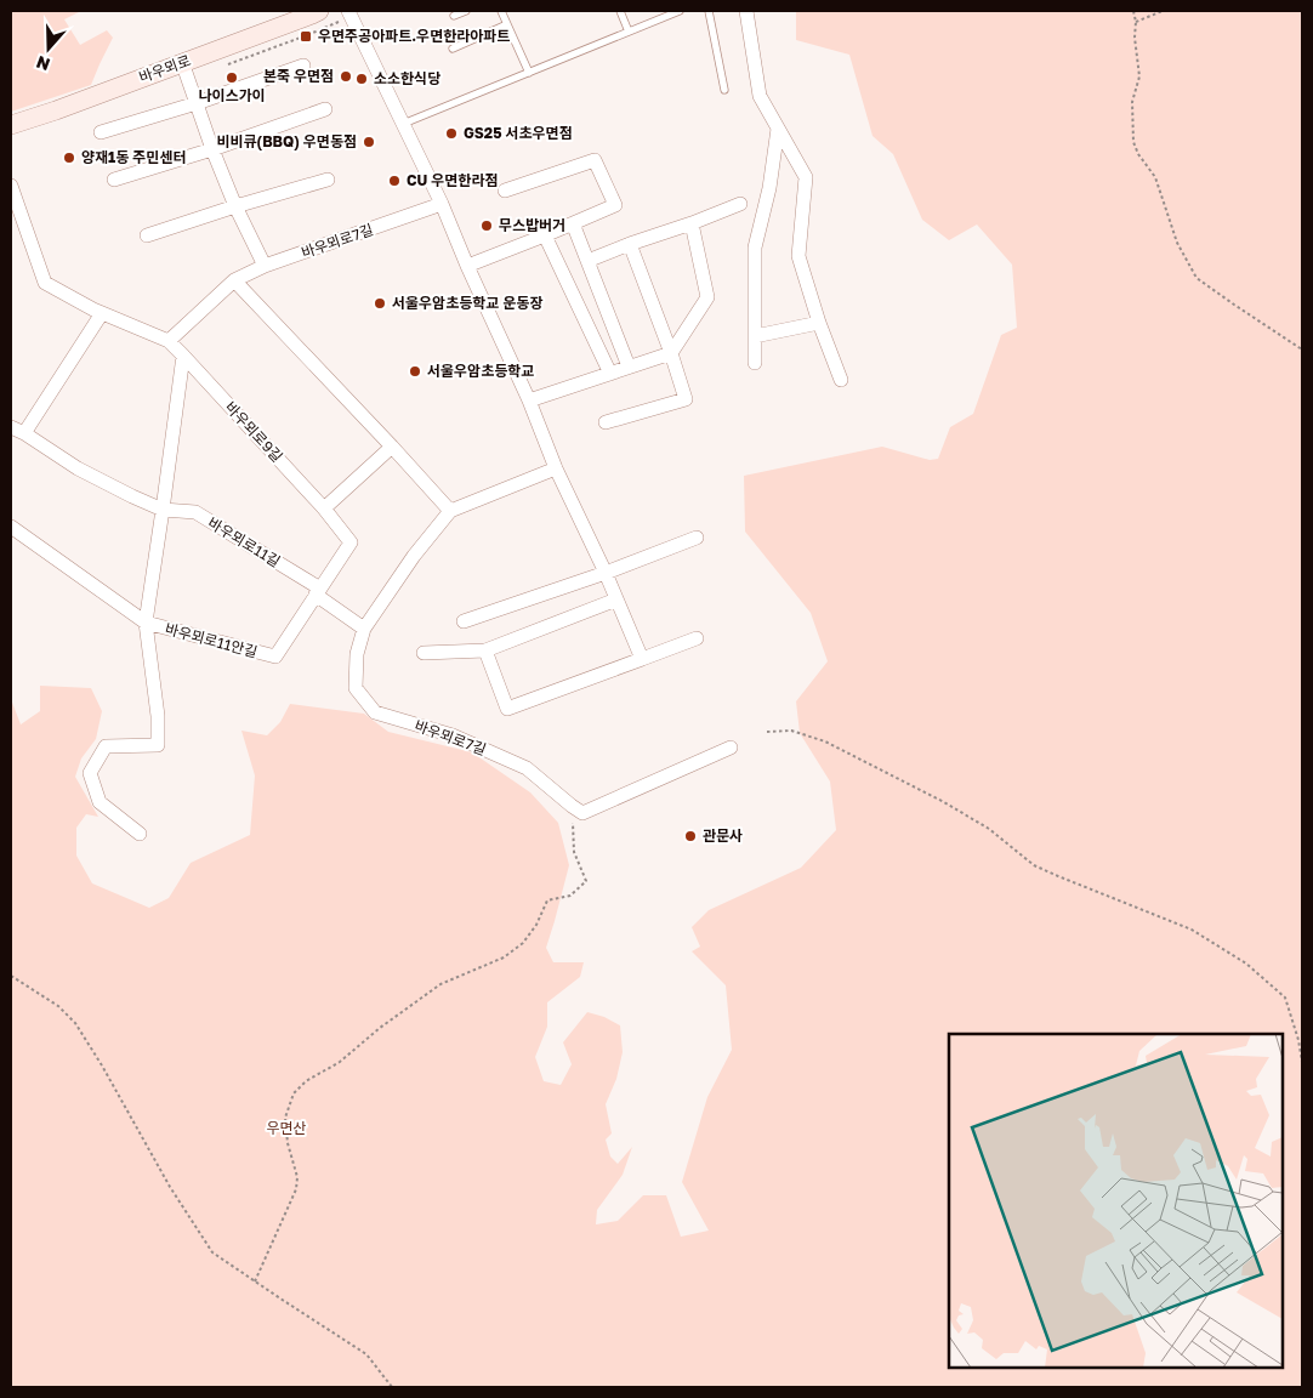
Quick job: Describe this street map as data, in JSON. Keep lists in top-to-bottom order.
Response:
{
  "streets": {
    "street": [
      "바우뫼로",
      "바우뫼로7길",
      "바우뫼로9길",
      "바우뫼로11길",
      "바우뫼로11안길"
    ]
  },
  "crossings": [
    ["바우뫼로7길", "바우뫼로9길"],
    ["바우뫼로7길", "바우뫼로11길"],
    ["바우뫼로9길", "바우뫼로11길"],
    ["바우뫼로9길", "바우뫼로11안길"],
    ["바우뫼로11길", "바우뫼로11안길"]
  ],
  "parks": ["우면산"],
  "places": {
    "transit": ["우면주공아파트.우면한라아파트"],
    "other": [
      "본죽 우면점",
      "나이스가이",
      "소소한식당",
      "GS25 서초우면점",
      "비비큐(BBQ) 우면동점",
      "양재1동 주민센터",
      "CU 우면한라점",
      "무스밥버거",
      "서울우암초등학교 운동장",
      "서울우암초등학교",
      "관문사"
    ]
  },
  "north": "bottom"
}
